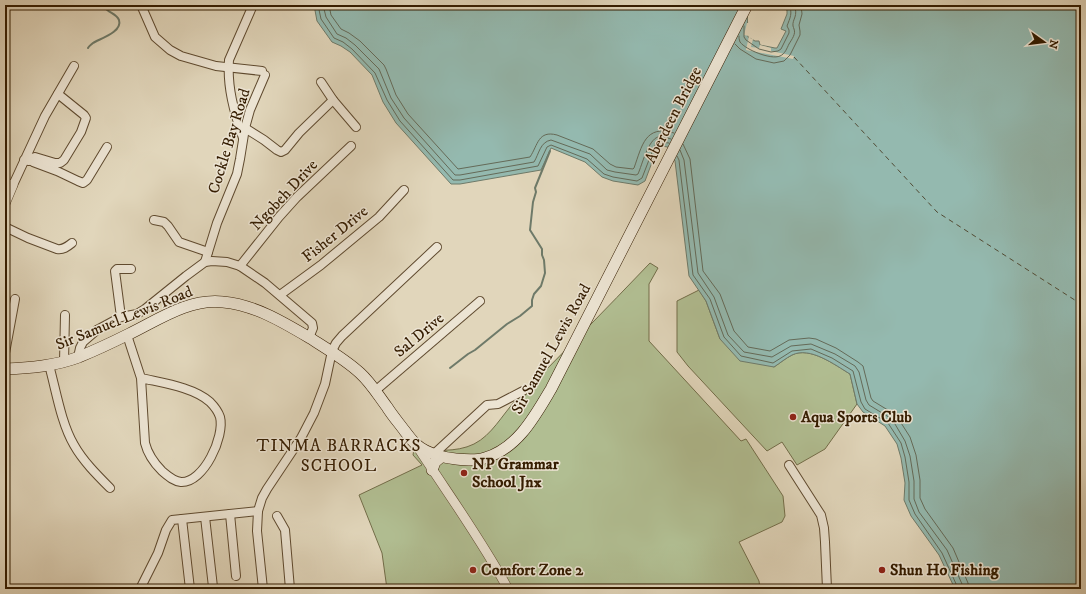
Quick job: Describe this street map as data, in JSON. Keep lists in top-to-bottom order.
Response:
{
  "streets": {
    "main road": ["Aberdeen Bridge", "Sir Samuel Lewis Road"],
    "street": [
      "Cockle Bay Road",
      "Ngobeh Drive",
      "Fisher Drive",
      "Sal Drive"
    ]
  },
  "crossings": [
    ["Aberdeen Bridge", "Sir Samuel Lewis Road"],
    ["Sir Samuel Lewis Road", "Sal Drive"]
  ],
  "districts": ["TINMA BARRACKS SCHOOL"],
  "places": [
    "Aqua Sports Club",
    "NP Grammar School Jnx",
    "Comfort Zone 2",
    "Shun Ho Fishing"
  ],
  "north": "right"
}
